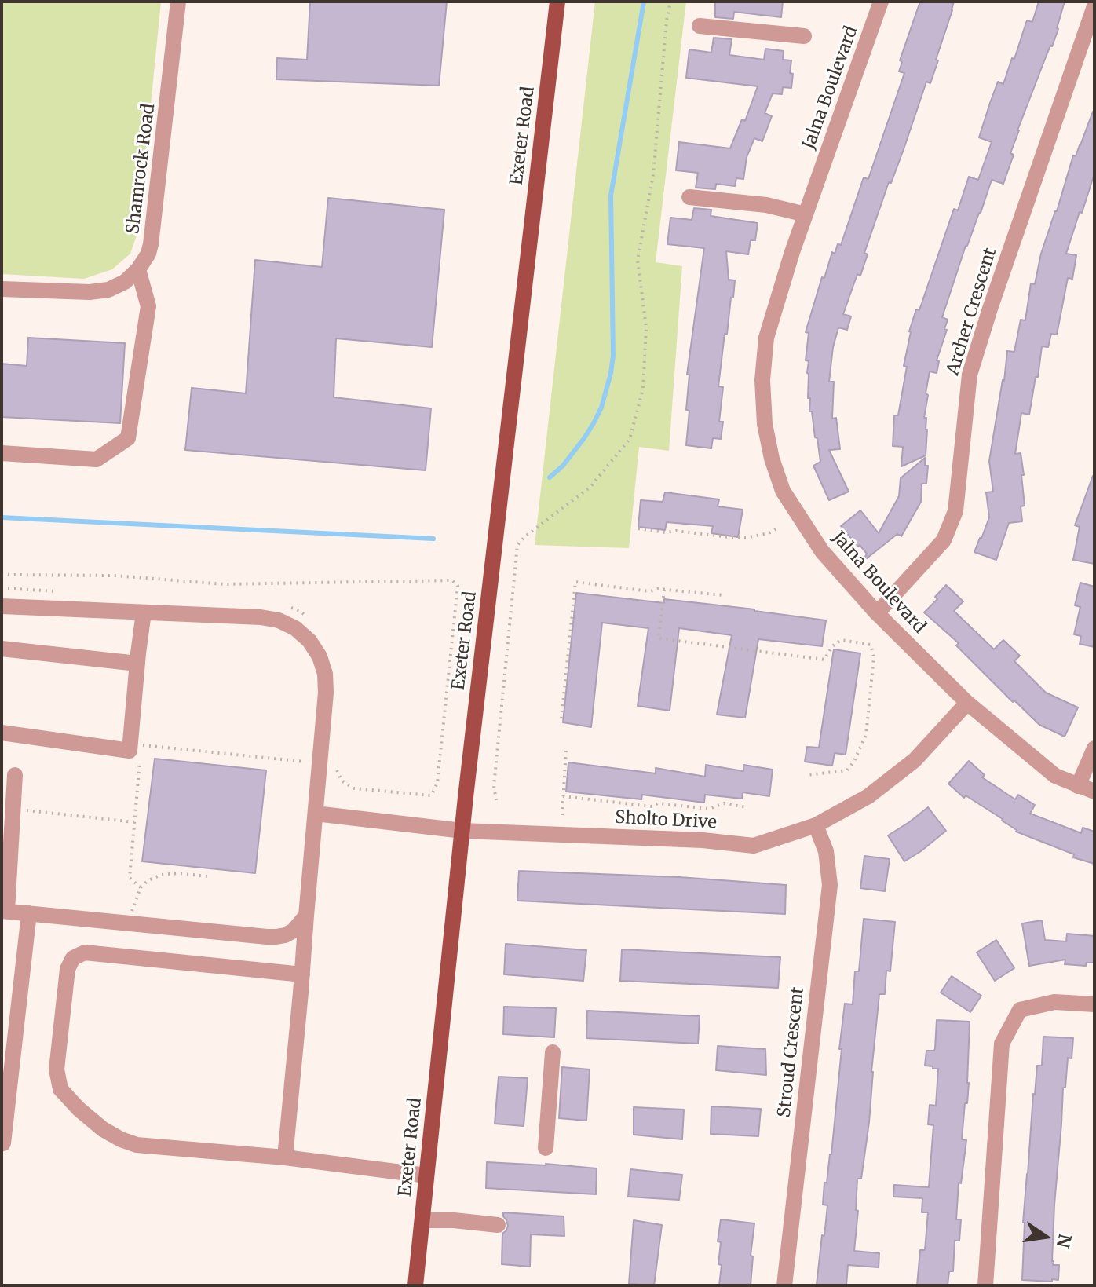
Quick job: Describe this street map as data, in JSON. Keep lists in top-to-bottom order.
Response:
{
  "streets": {
    "main road": ["Exeter Road"],
    "street": [
      "Jalna Boulevard",
      "Shamrock Road",
      "Archer Crescent",
      "Sholto Drive",
      "Stroud Crescent"
    ]
  },
  "crossings": [
    ["Jalna Boulevard", "Archer Crescent"],
    ["Jalna Boulevard", "Sholto Drive"],
    ["Exeter Road", "Sholto Drive"],
    ["Sholto Drive", "Stroud Crescent"]
  ],
  "north": "right"
}
